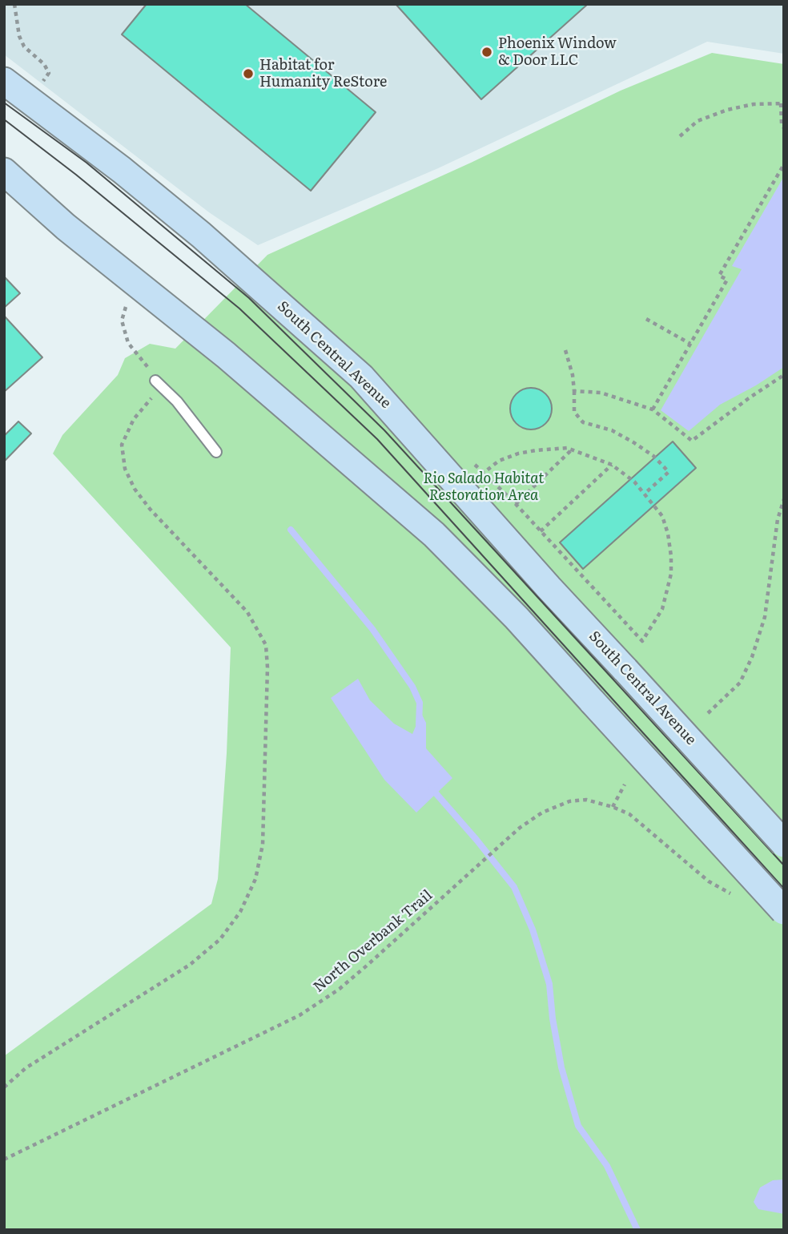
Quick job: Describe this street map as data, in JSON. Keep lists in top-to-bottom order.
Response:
{
  "streets": {
    "main road": ["South Central Avenue"],
    "path": ["North Overbank Trail"]
  },
  "parks": ["Rio Salado Habitat Restoration Area"],
  "places": ["Phoenix Window & Door LLC", "Habitat for Humanity ReStore"]
}
